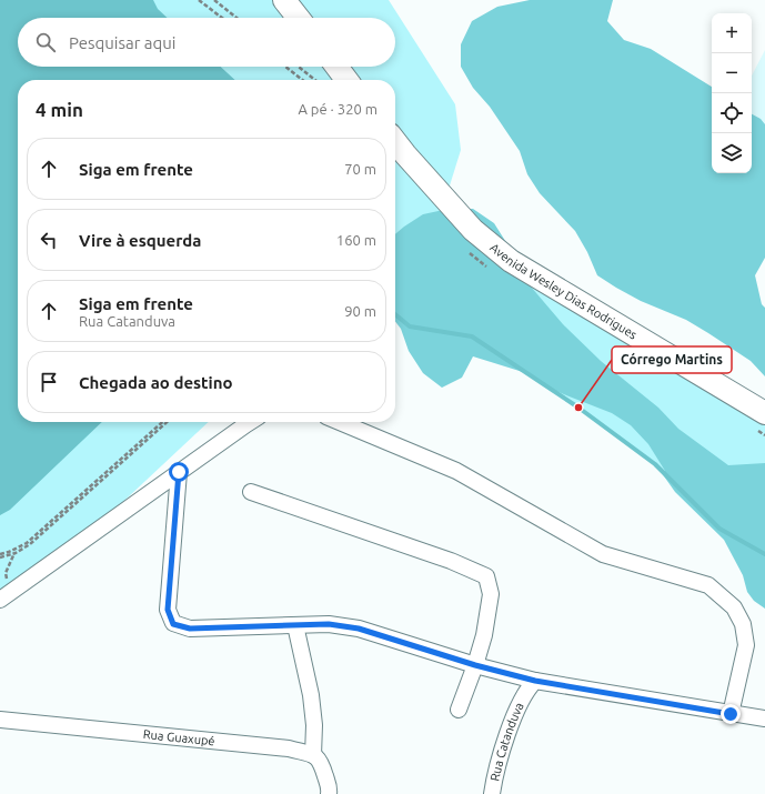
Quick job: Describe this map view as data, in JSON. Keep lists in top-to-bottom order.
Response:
{
  "streets": {
    "street": ["Avenida Wesley Dias Rodrigues", "Rua Guaxupé", "Rua Catanduva"]
  },
  "places": ["Córrego Martins"],
  "page": {
    "map_buttons": ["+", "−"],
    "search": "Pesquisar aqui",
    "heading": ["4 min", "A pé · 320 m"],
    "list": [
      ["Siga em frente", "70 m"],
      ["Vire à esquerda", "160 m"],
      ["Siga em frente", "Rua Catanduva", "90 m"],
      "Chegada ao destino"
    ]
  }
}
